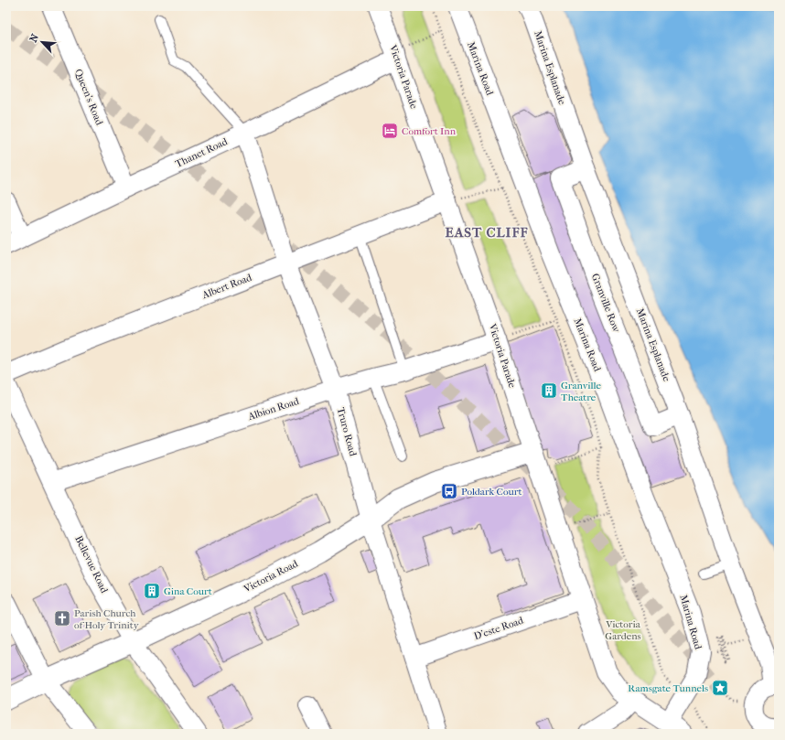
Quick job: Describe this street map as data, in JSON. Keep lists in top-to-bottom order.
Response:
{
  "streets": {
    "main road": ["Victoria Parade", "Victoria Road"],
    "street": [
      "Marina Esplanade",
      "Marina Road",
      "Queen's Road",
      "Thanet Road",
      "Albert Road",
      "Granville Row",
      "Albion Road",
      "Truro Road",
      "Bellevue Road",
      "D'este Road"
    ]
  },
  "crossings": [
    ["Marina Esplanade", "Granville Row"],
    ["Marina Road", "Victoria Parade"],
    ["Victoria Parade", "Thanet Road"],
    ["Victoria Parade", "Albert Road"],
    ["Victoria Parade", "Albion Road"],
    ["Victoria Parade", "Victoria Road"],
    ["Victoria Parade", "D'este Road"],
    ["Queen's Road", "Thanet Road"],
    ["Thanet Road", "Truro Road"],
    ["Albert Road", "Truro Road"],
    ["Albion Road", "Truro Road"],
    ["Albion Road", "Bellevue Road"],
    ["Truro Road", "Victoria Road"],
    ["Truro Road", "D'este Road"],
    ["Bellevue Road", "Victoria Road"]
  ],
  "districts": ["EAST CLIFF"],
  "parks": ["Victoria Gardens"],
  "places": {
    "hotel": ["Comfort Inn"],
    "building": ["Granville Theatre", "Gina Court"],
    "bus stop": ["Poldark Court"],
    "church": ["Parish Church of Holy Trinity"],
    "place": ["Ramsgate Tunnels"]
  },
  "north": "top left"
}
